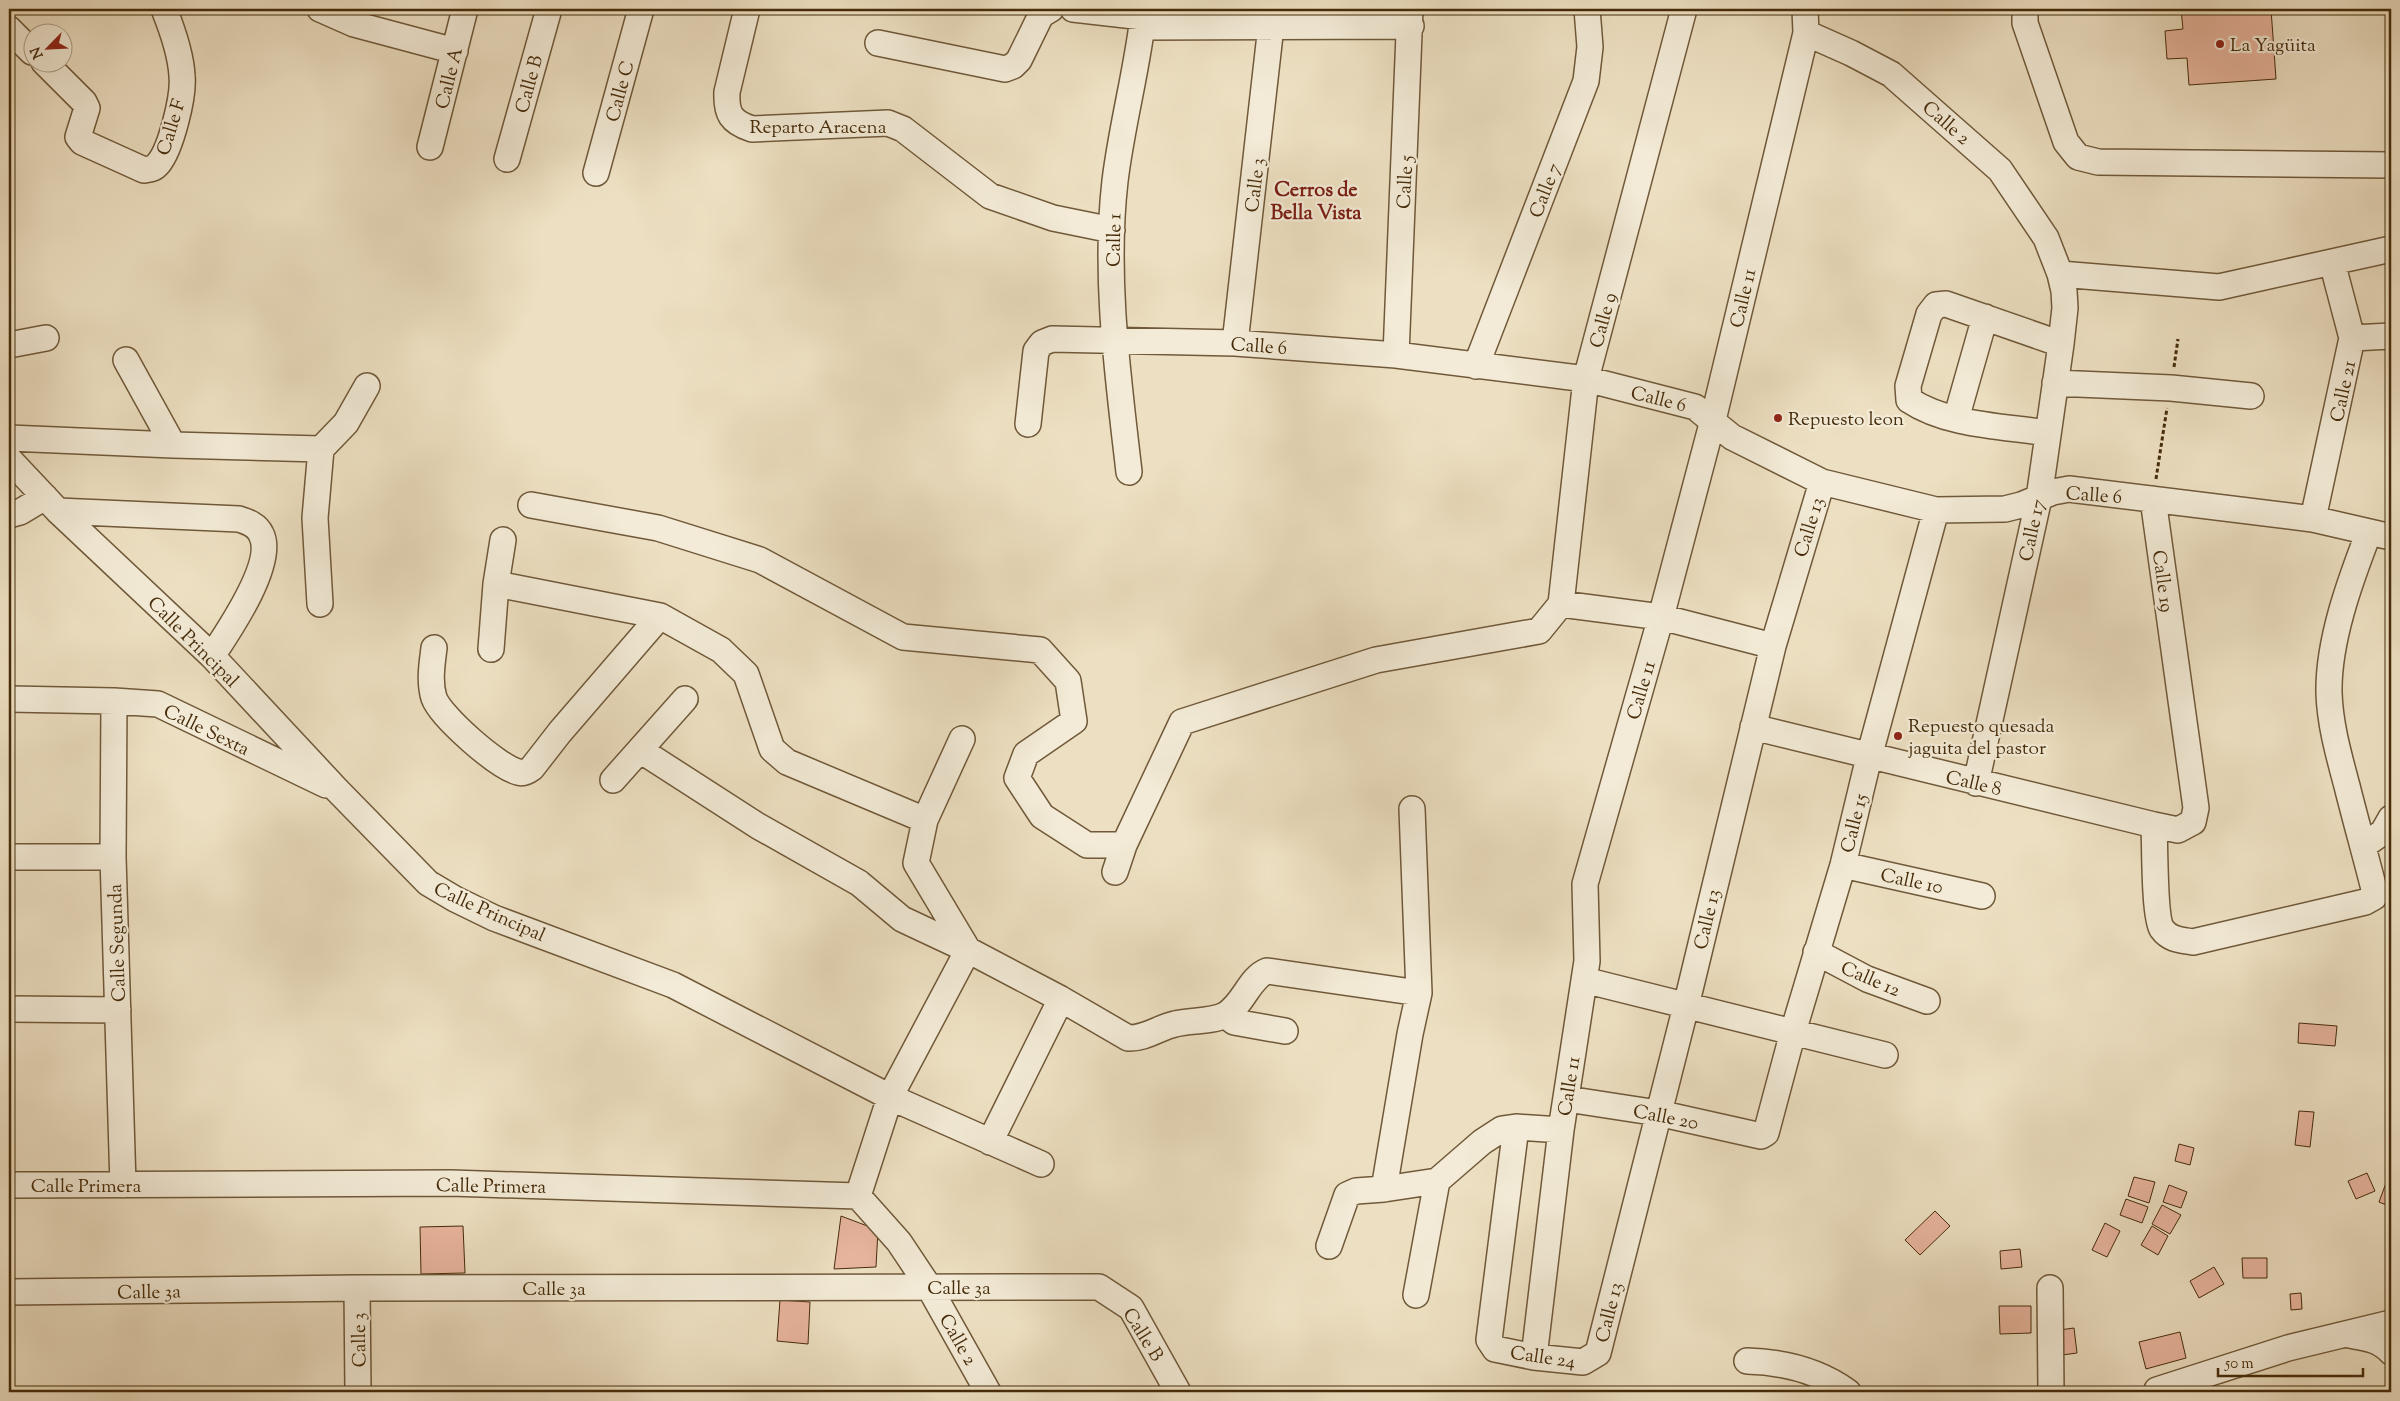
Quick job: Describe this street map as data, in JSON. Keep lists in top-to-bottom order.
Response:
{
  "streets": {
    "street": [
      "Calle A",
      "Calle B",
      "Calle C",
      "Calle 2",
      "Reparto Aracena",
      "Calle F",
      "Calle 5",
      "Calle 3",
      "Calle 7",
      "Calle 1",
      "Calle 11",
      "Calle 9",
      "Calle 6",
      "Calle 21",
      "Calle 13",
      "Calle 17",
      "Calle 19",
      "Calle Principal",
      "Calle Sexta",
      "Calle 8",
      "Calle 15",
      "Calle 10",
      "Calle Segunda",
      "Calle 12",
      "Calle 20",
      "Calle Primera",
      "Calle 3a",
      "Calle 24"
    ]
  },
  "crossings": [
    ["Calle B", "Calle 3a"],
    ["Calle 2", "Calle 11"],
    ["Calle 2", "Calle 17"],
    ["Calle 2", "Calle 3a"],
    ["Reparto Aracena", "Calle 1"],
    ["Calle 5", "Calle 6"],
    ["Calle 3", "Calle 6"],
    ["Calle 3", "Calle 3a"],
    ["Calle 7", "Calle 6"],
    ["Calle 1", "Calle 6"],
    ["Calle 11", "Calle 6"],
    ["Calle 11", "Calle 20"],
    ["Calle 11", "Calle 24"],
    ["Calle 9", "Calle 6"],
    ["Calle 6", "Calle 21"],
    ["Calle 6", "Calle 13"],
    ["Calle 6", "Calle 17"],
    ["Calle 6", "Calle 19"],
    ["Calle 6", "Calle 15"],
    ["Calle 13", "Calle 8"],
    ["Calle 13", "Calle 20"],
    ["Calle 13", "Calle 24"],
    ["Calle 17", "Calle 8"],
    ["Calle 19", "Calle 8"],
    ["Calle Principal", "Calle Sexta"],
    ["Calle Sexta", "Calle Segunda"],
    ["Calle 8", "Calle 15"],
    ["Calle 15", "Calle 10"],
    ["Calle 15", "Calle 12"],
    ["Calle 15", "Calle 20"],
    ["Calle Segunda", "Calle Primera"]
  ],
  "districts": ["Cerros de Bella Vista"],
  "places": ["La Yagüita", "Repuesto leon", "Repuesto quesada jaguita del pastor"],
  "scale_bar": "50 m",
  "north": "bottom left"
}
